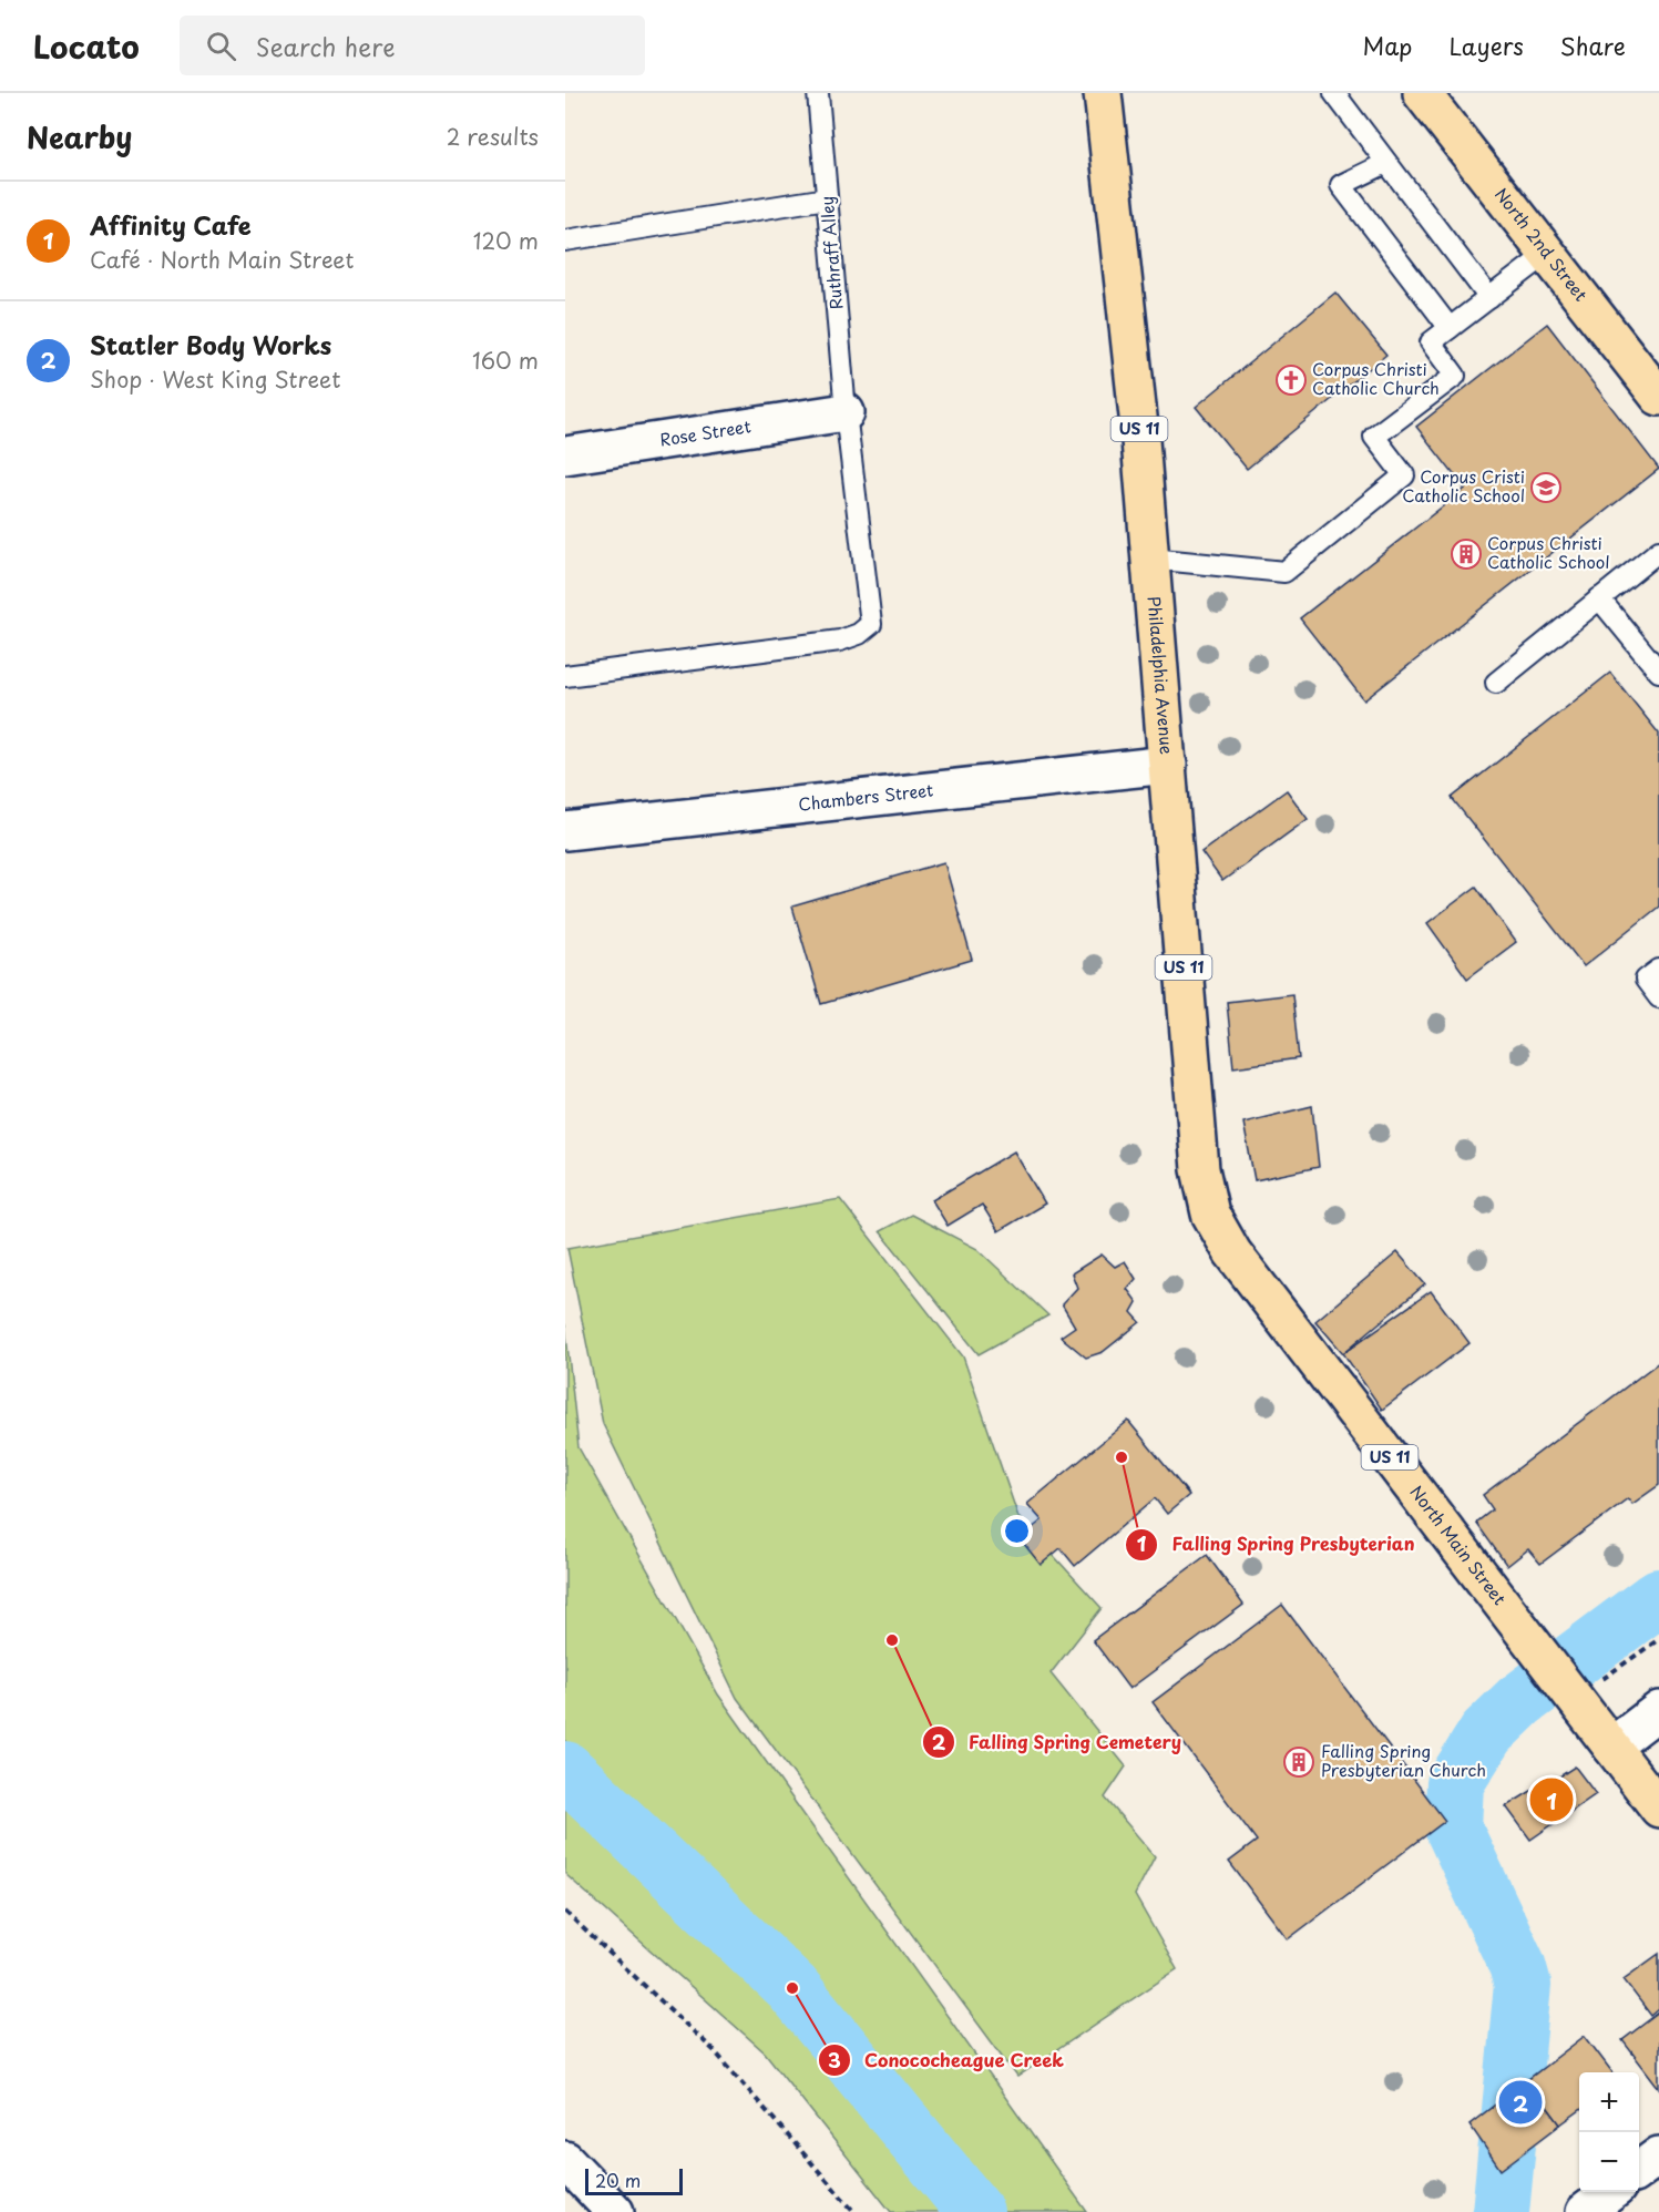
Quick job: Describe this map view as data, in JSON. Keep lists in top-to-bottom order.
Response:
{
  "streets": {
    "main road": [
      "North 2nd Street",
      "US 11",
      "Philadelphia Avenue",
      "North Main Street"
    ],
    "street": ["Rose Street", "Chambers Street"],
    "lane": ["Ruthraff Alley"]
  },
  "crossings": [
    ["Ruthraff Alley", "Rose Street"],
    ["Philadelphia Avenue", "Chambers Street"],
    ["Philadelphia Avenue", "North Main Street"]
  ],
  "places": {
    "church": ["Corpus Christi Catholic Church"],
    "school or university": ["Corpus Cristi Catholic School"],
    "building": ["Corpus Christi Catholic School", "Falling Spring Presbyterian Church"],
    "other": ["Falling Spring Presbyterian", "Falling Spring Cemetery", "Conococheague Creek"]
  },
  "scale_bar": "20 m",
  "page": {
    "header": "Locato",
    "search": "Search here",
    "nav": ["Map", "Layers", "Share"],
    "heading": ["Nearby", "2 results"],
    "list": [
      {
        "mark": "1",
        "name": "Affinity Cafe",
        "note": "Café · North Main Street",
        "value": "120 m"
      },
      {
        "mark": "2",
        "name": "Statler Body Works",
        "note": "Shop · West King Street",
        "value": "160 m"
      }
    ],
    "pins": ["1", "2"],
    "map_buttons": ["+", "−"],
    "scale": "20 m"
  }
}
